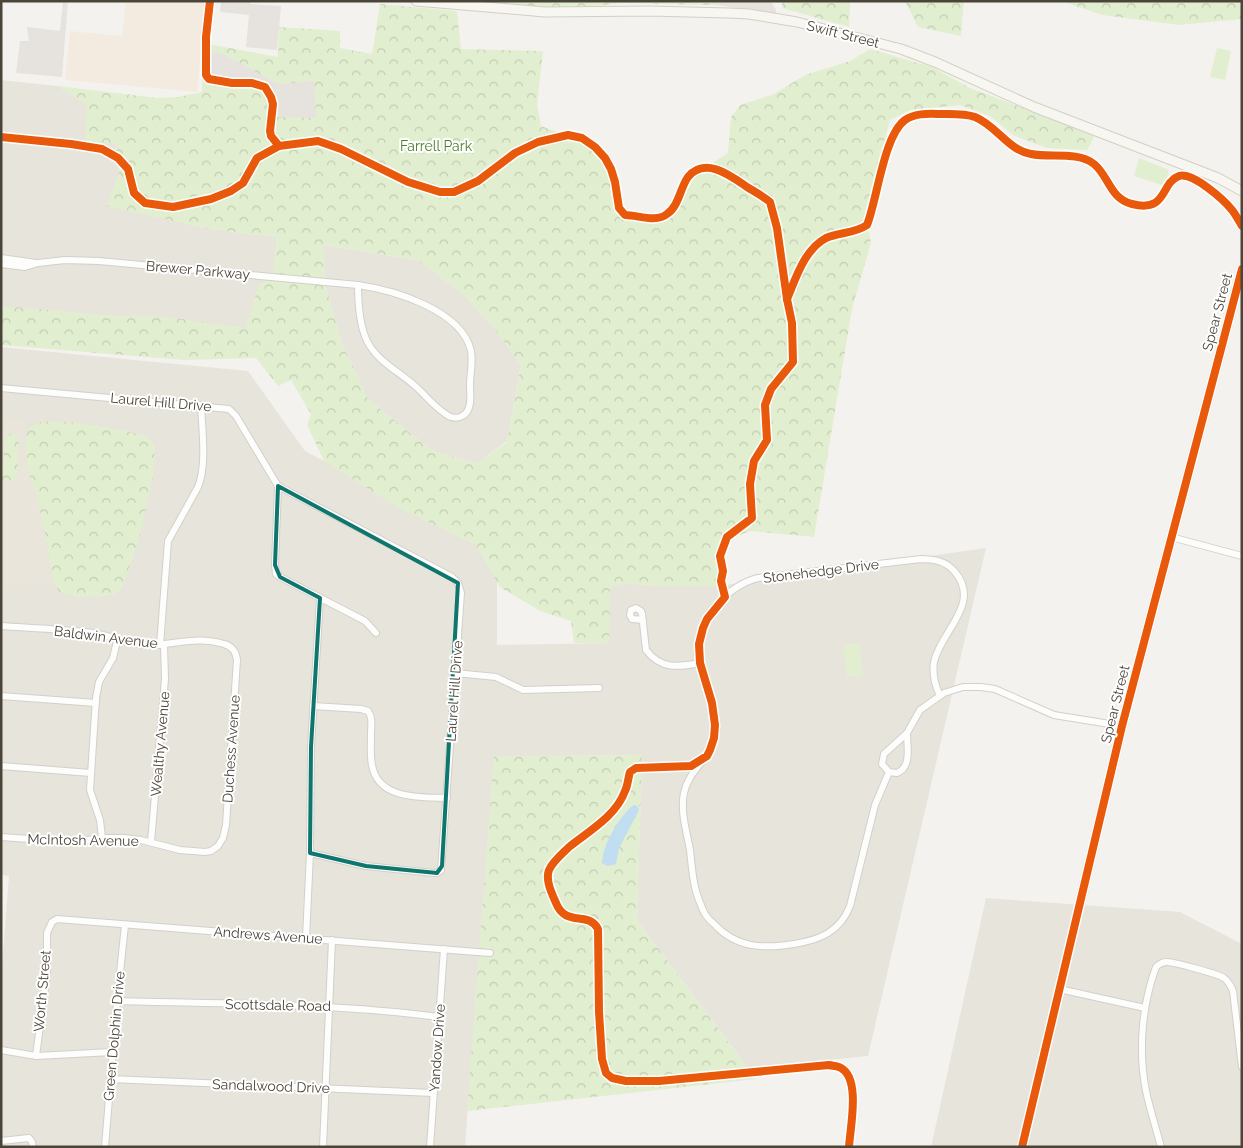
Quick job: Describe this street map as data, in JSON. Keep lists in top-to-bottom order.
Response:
{
  "streets": {
    "main road": ["Swift Street", "Spear Street"],
    "street": [
      "Brewer Parkway",
      "Laurel Hill Drive",
      "Stonehedge Drive",
      "Baldwin Avenue",
      "Wealthy Avenue",
      "Duchess Avenue",
      "McIntosh Avenue",
      "Andrews Avenue",
      "Worth Street",
      "Scottsdale Road",
      "Green Dolphin Drive",
      "Yandow Drive",
      "Sandalwood Drive"
    ]
  },
  "crossings": [
    ["Laurel Hill Drive", "Wealthy Avenue"],
    ["Baldwin Avenue", "Wealthy Avenue"],
    ["Baldwin Avenue", "Duchess Avenue"],
    ["Wealthy Avenue", "McIntosh Avenue"],
    ["Duchess Avenue", "McIntosh Avenue"],
    ["Andrews Avenue", "Worth Street"],
    ["Andrews Avenue", "Green Dolphin Drive"],
    ["Andrews Avenue", "Yandow Drive"],
    ["Scottsdale Road", "Green Dolphin Drive"],
    ["Scottsdale Road", "Yandow Drive"],
    ["Green Dolphin Drive", "Sandalwood Drive"],
    ["Yandow Drive", "Sandalwood Drive"]
  ],
  "parks": ["Farrell Park"]
}
